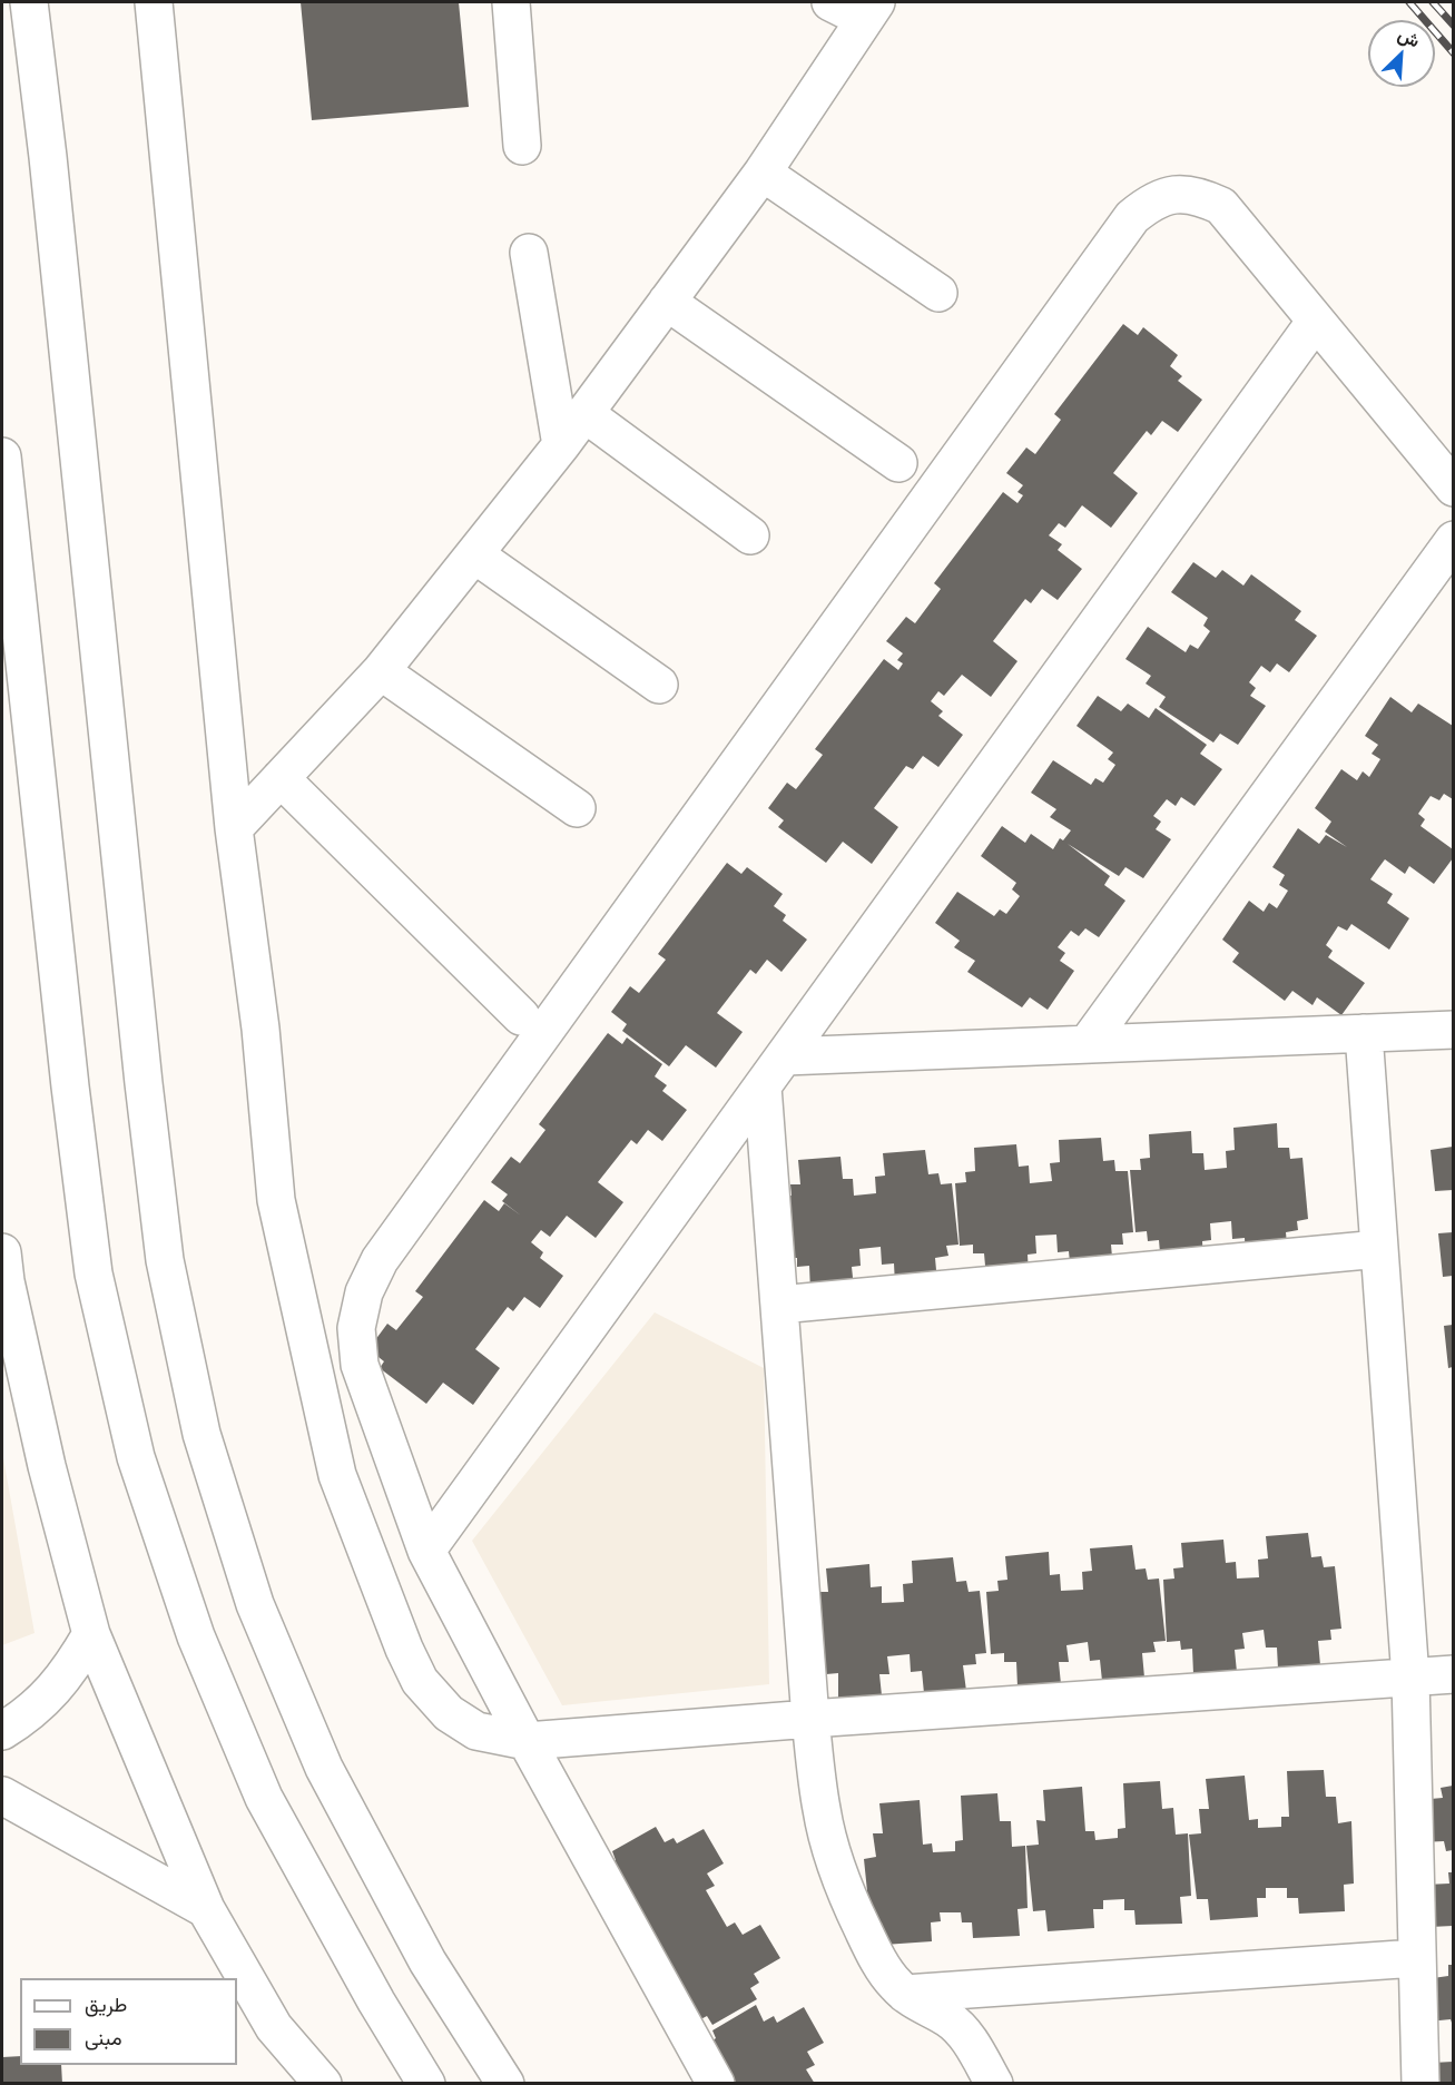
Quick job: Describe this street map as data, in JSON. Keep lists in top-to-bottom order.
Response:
{
  "legend": ["طريق", "مبنى"],
  "north": "top right"
}
